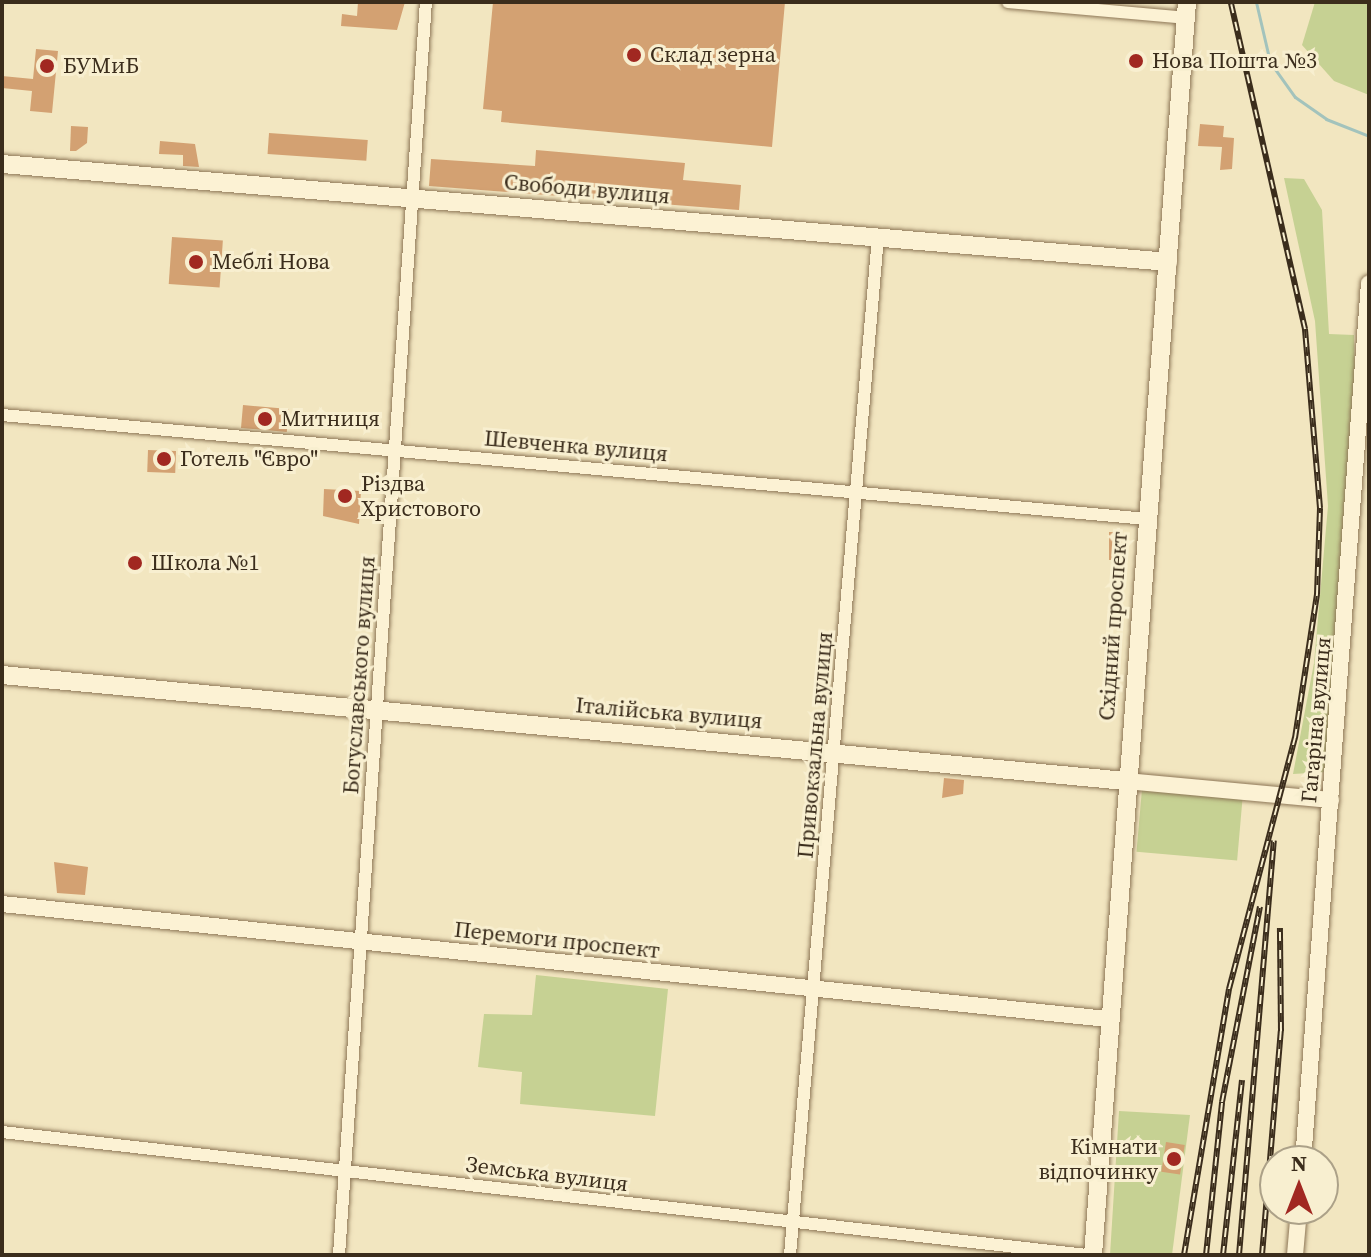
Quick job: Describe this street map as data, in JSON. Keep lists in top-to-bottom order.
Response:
{
  "streets": {
    "main road": ["Свободи вулиця", "Східний проспект", "Італійська вулиця"],
    "street": [
      "Шевченка вулиця",
      "Богуславського вулиця",
      "Гагаріна вулиця",
      "Привокзальна вулиця",
      "Перемоги проспект",
      "Земська вулиця"
    ]
  },
  "crossings": [
    ["Свободи вулиця", "Східний проспект"],
    ["Свободи вулиця", "Богуславського вулиця"],
    ["Свободи вулиця", "Привокзальна вулиця"],
    ["Шевченка вулиця", "Східний проспект"],
    ["Шевченка вулиця", "Богуславського вулиця"],
    ["Шевченка вулиця", "Привокзальна вулиця"],
    ["Східний проспект", "Італійська вулиця"],
    ["Східний проспект", "Перемоги проспект"],
    ["Східний проспект", "Земська вулиця"],
    ["Богуславського вулиця", "Італійська вулиця"],
    ["Богуславського вулиця", "Перемоги проспект"],
    ["Богуславського вулиця", "Земська вулиця"],
    ["Італійська вулиця", "Гагаріна вулиця"],
    ["Італійська вулиця", "Привокзальна вулиця"],
    ["Привокзальна вулиця", "Перемоги проспект"],
    ["Привокзальна вулиця", "Земська вулиця"]
  ],
  "places": [
    "Склад зерна",
    "Нова Пошта №3",
    "БУМиБ",
    "Меблі Нова",
    "Митниця",
    "Готель \"Євро\"",
    "Різдва Христового",
    "Школа №1",
    "Кімнати відпочинку"
  ],
  "north": "top"
}
